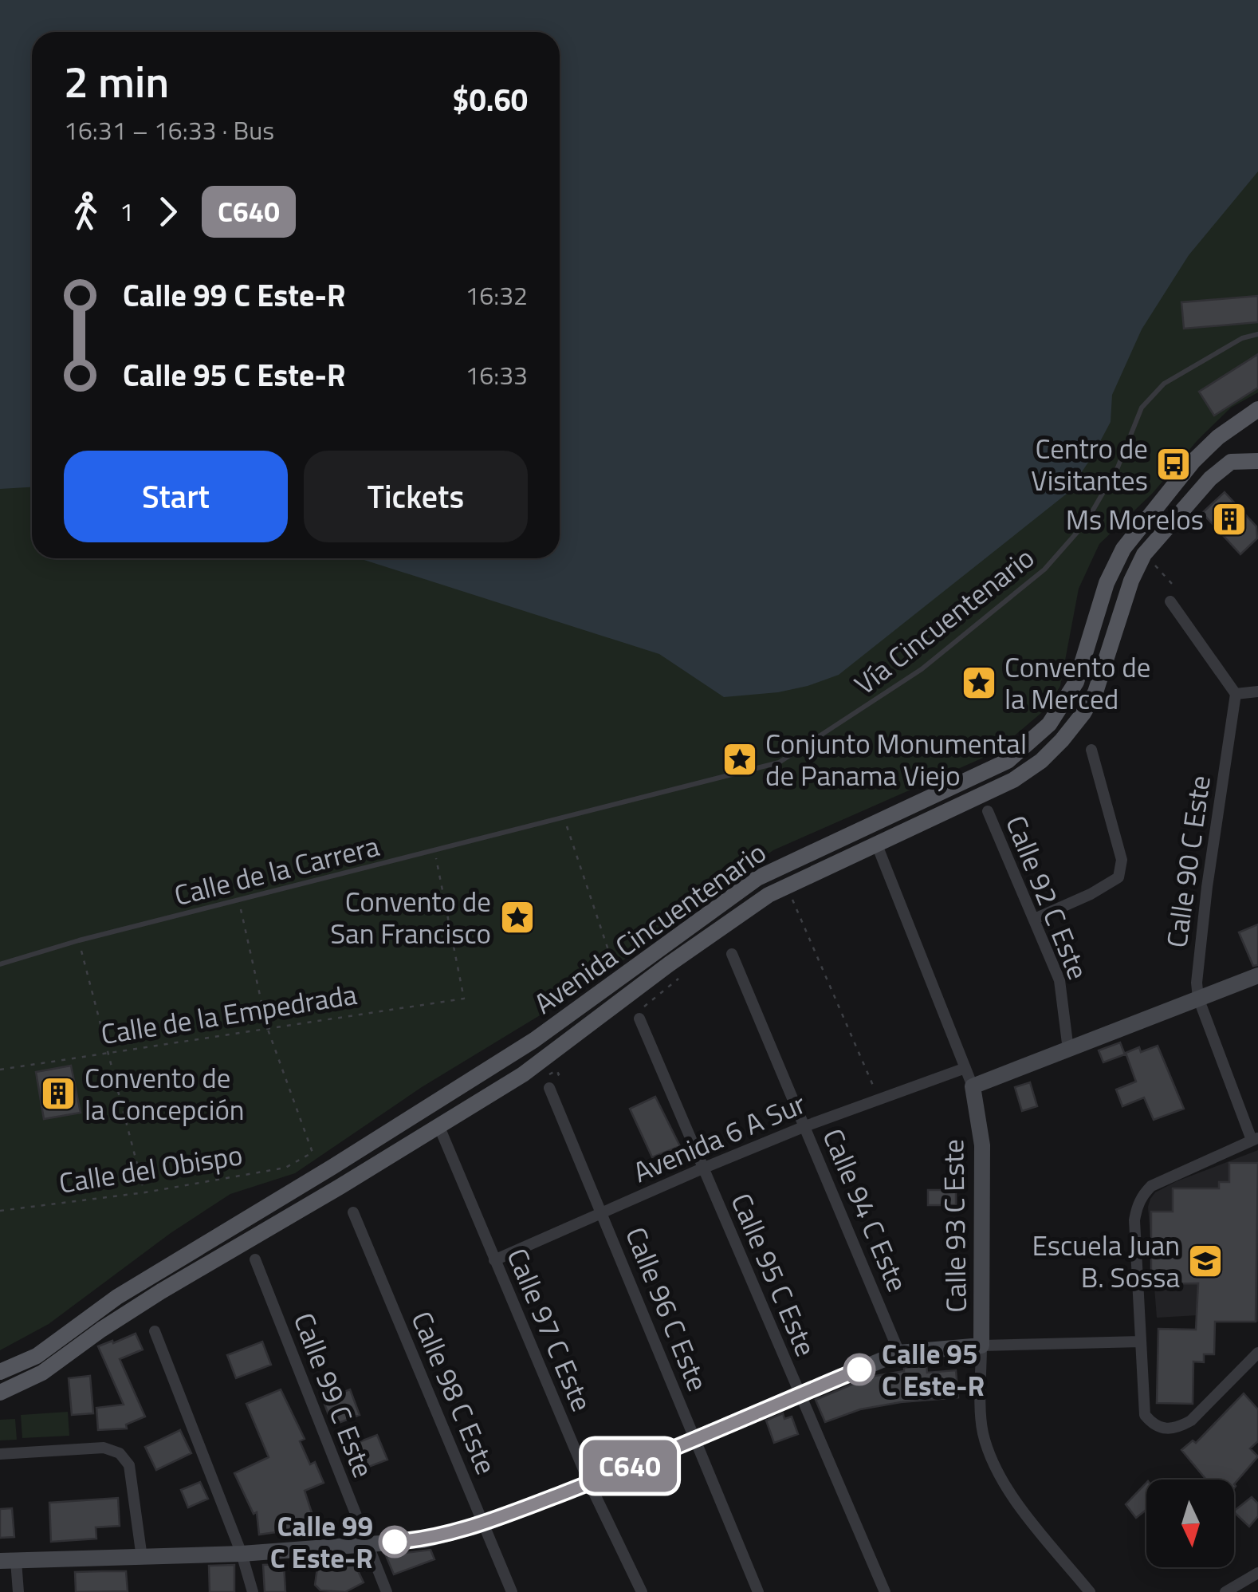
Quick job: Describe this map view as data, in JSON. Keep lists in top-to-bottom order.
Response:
{
  "streets": {
    "main road": ["Avenida Cincuentenario"],
    "street": [
      "Calle 90 C Este",
      "Calle 92 C Este",
      "Avenida 6 A Sur",
      "Calle 94 C Este",
      "Calle 93 C Este",
      "Calle 95 C Este",
      "Calle 96 C Este",
      "Calle 97 C Este",
      "Calle 98 C Este",
      "Calle 99 C Este"
    ],
    "lane": ["Vía Cincuentenario", "Calle de la Carrera"],
    "path": ["Calle de la Empedrada", "Calle del Obispo"]
  },
  "crossings": [
    ["Vía Cincuentenario", "Calle de la Carrera"],
    ["Calle de la Carrera", "Calle de la Empedrada"],
    ["Avenida Cincuentenario", "Calle 93 C Este"],
    ["Avenida Cincuentenario", "Calle 97 C Este"],
    ["Calle de la Empedrada", "Calle del Obispo"],
    ["Avenida 6 A Sur", "Calle 94 C Este"],
    ["Avenida 6 A Sur", "Calle 93 C Este"],
    ["Avenida 6 A Sur", "Calle 95 C Este"],
    ["Avenida 6 A Sur", "Calle 96 C Este"],
    ["Avenida 6 A Sur", "Calle 97 C Este"]
  ],
  "places": {
    "bus stop": ["Centro de Visitantes"],
    "building": ["Ms Morelos", "Convento de la Concepción"],
    "place": ["Convento de la Merced", "Conjunto Monumental de Panama Viejo", "Convento de San Francisco"],
    "school or university": ["Escuela Juan B. Sossa"],
    "other": ["Calle 95 C Este-R", "Calle 99 C Este-R"]
  },
  "lines": ["bus line C640"],
  "north": "bottom",
  "page": {
    "on_map": "C640",
    "heading": ["2 min", "16:31 – 16:33 · Bus", "$0.60"],
    "legs": ["1", "C640"],
    "list": [
      {
        "name": "Calle 99 C Este-R",
        "value": "16:32"
      },
      {
        "name": "Calle 95 C Este-R",
        "value": "16:33"
      }
    ],
    "buttons": ["Start", "Tickets"]
  }
}
